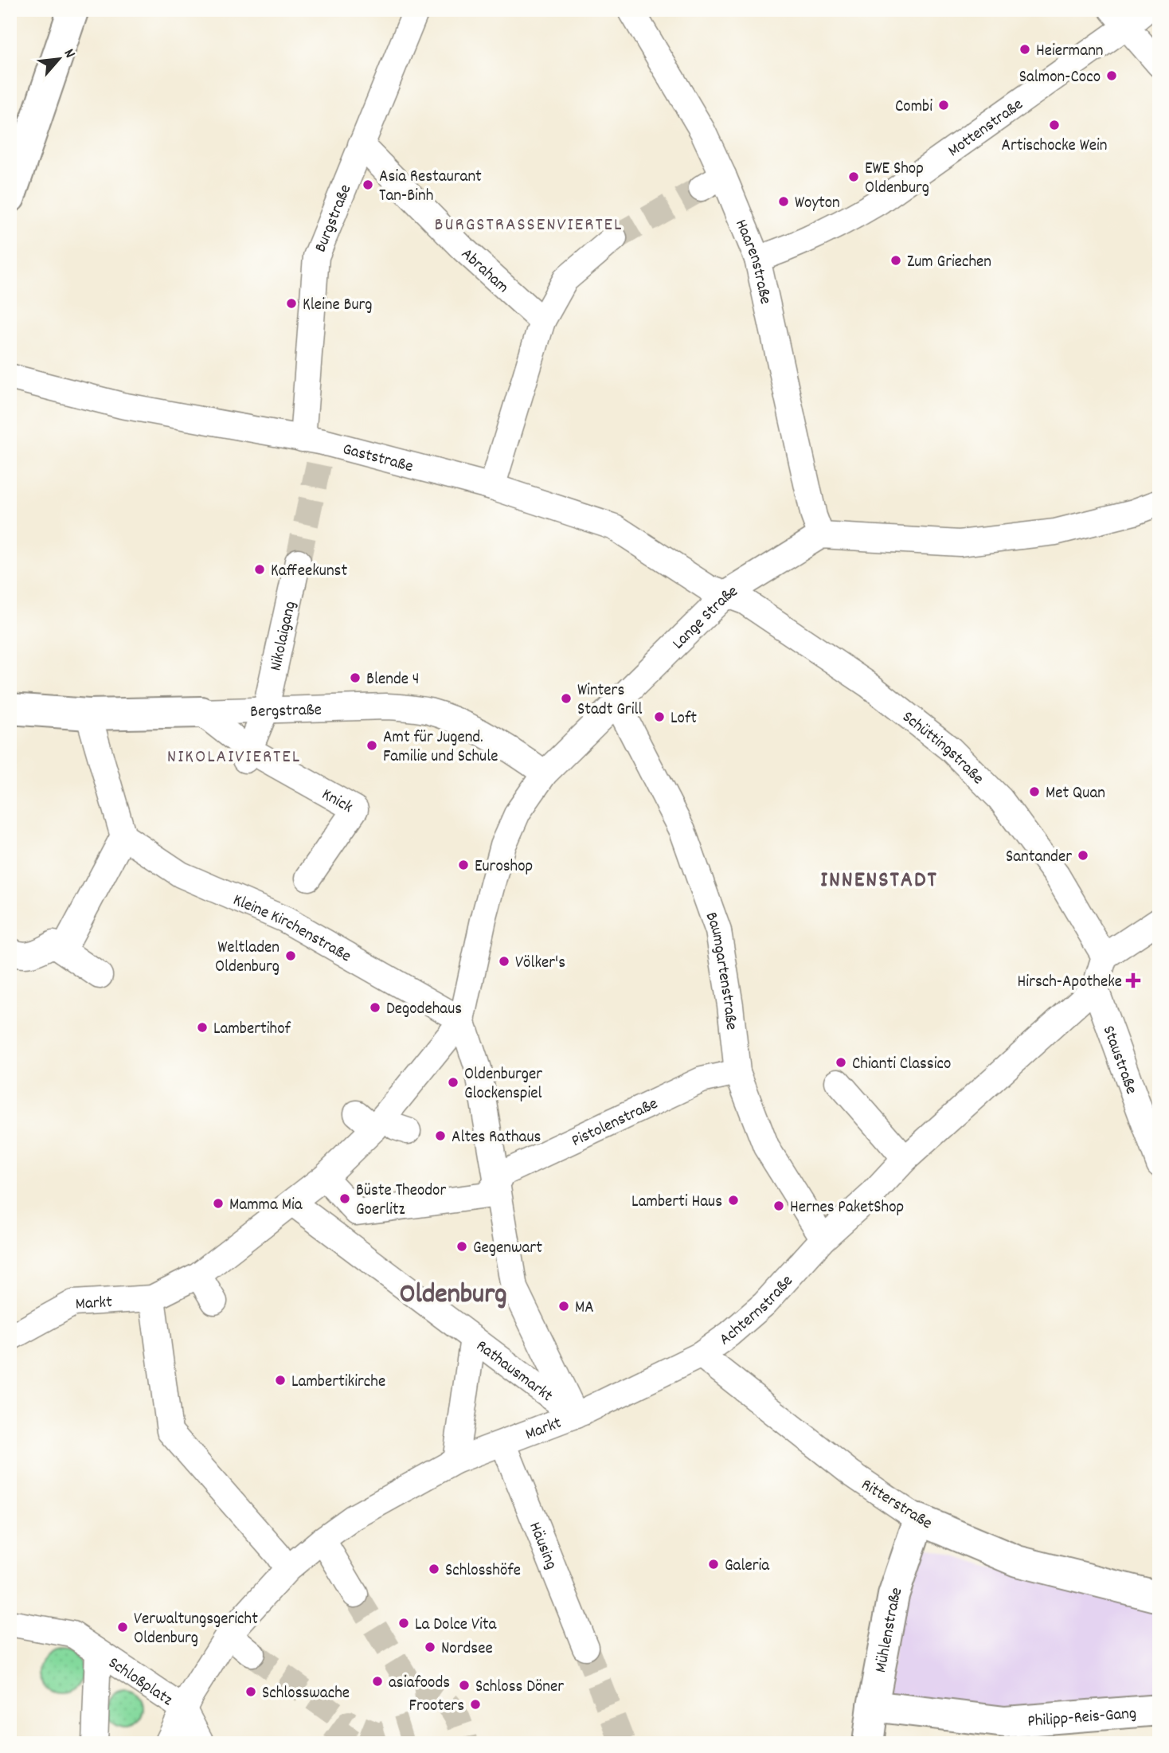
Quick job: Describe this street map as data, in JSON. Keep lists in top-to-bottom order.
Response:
{
  "streets": {
    "street": [
      "Mottenstraße",
      "Burgstraße",
      "Haarenstraße",
      "Abraham",
      "Gaststraße",
      "Lange Straße",
      "Nikolaigang",
      "Bergstraße",
      "Schüttingstraße",
      "Knick",
      "Kleine Kirchenstraße",
      "Baumgartenstraße",
      "Staustraße",
      "Pistolenstraße",
      "Markt",
      "Achternstraße",
      "Rathausmarkt",
      "Ritterstraße",
      "Häusing",
      "Mühlenstraße",
      "Schloßplatz",
      "Philipp-Reis-Gang"
    ]
  },
  "crossings": [
    ["Mottenstraße", "Haarenstraße"],
    ["Burgstraße", "Abraham"],
    ["Burgstraße", "Gaststraße"],
    ["Haarenstraße", "Lange Straße"],
    ["Gaststraße", "Lange Straße"],
    ["Gaststraße", "Schüttingstraße"],
    ["Lange Straße", "Bergstraße"],
    ["Lange Straße", "Schüttingstraße"],
    ["Lange Straße", "Kleine Kirchenstraße"],
    ["Lange Straße", "Baumgartenstraße"],
    ["Lange Straße", "Markt"],
    ["Nikolaigang", "Bergstraße"],
    ["Bergstraße", "Knick"],
    ["Kleine Kirchenstraße", "Markt"],
    ["Baumgartenstraße", "Pistolenstraße"],
    ["Baumgartenstraße", "Achternstraße"],
    ["Staustraße", "Achternstraße"],
    ["Pistolenstraße", "Markt"],
    ["Markt", "Achternstraße"],
    ["Markt", "Rathausmarkt"],
    ["Markt", "Häusing"],
    ["Markt", "Schloßplatz"],
    ["Achternstraße", "Rathausmarkt"],
    ["Achternstraße", "Ritterstraße"],
    ["Ritterstraße", "Mühlenstraße"],
    ["Mühlenstraße", "Philipp-Reis-Gang"]
  ],
  "districts": [
    "BURGSTRASSENVIERTEL",
    "NIKOLAIVIERTEL",
    "INNENSTADT",
    "Oldenburg"
  ],
  "places": {
    "other": [
      "Heiermann",
      "Salmon-Coco",
      "Combi",
      "Artischocke Wein",
      "EWE Shop Oldenburg",
      "Asia Restaurant Tan-Binh",
      "Woyton",
      "Zum Griechen",
      "Kleine Burg",
      "Kaffeekunst",
      "Blende 4",
      "Winters Stadt Grill",
      "Loft",
      "Amt für Jugend. Familie und Schule",
      "Met Quan",
      "Santander",
      "Euroshop",
      "Weltladen Oldenburg",
      "Völker's",
      "Degodehaus",
      "Lambertihof",
      "Chianti Classico",
      "Oldenburger Glockenspiel",
      "Altes Rathaus",
      "Büste Theodor Goerlitz",
      "Lamberti Haus",
      "Mamma Mia",
      "Hernes PaketShop",
      "Gegenwart",
      "MA",
      "Lambertikirche",
      "Galeria",
      "Schlosshöfe",
      "La Dolce Vita",
      "Verwaltungsgericht Oldenburg",
      "Nordsee",
      "asiafoods",
      "Schloss Döner",
      "Schlosswache",
      "Frooters"
    ],
    "health": ["Hirsch-Apotheke"]
  },
  "north": "top right"
}
